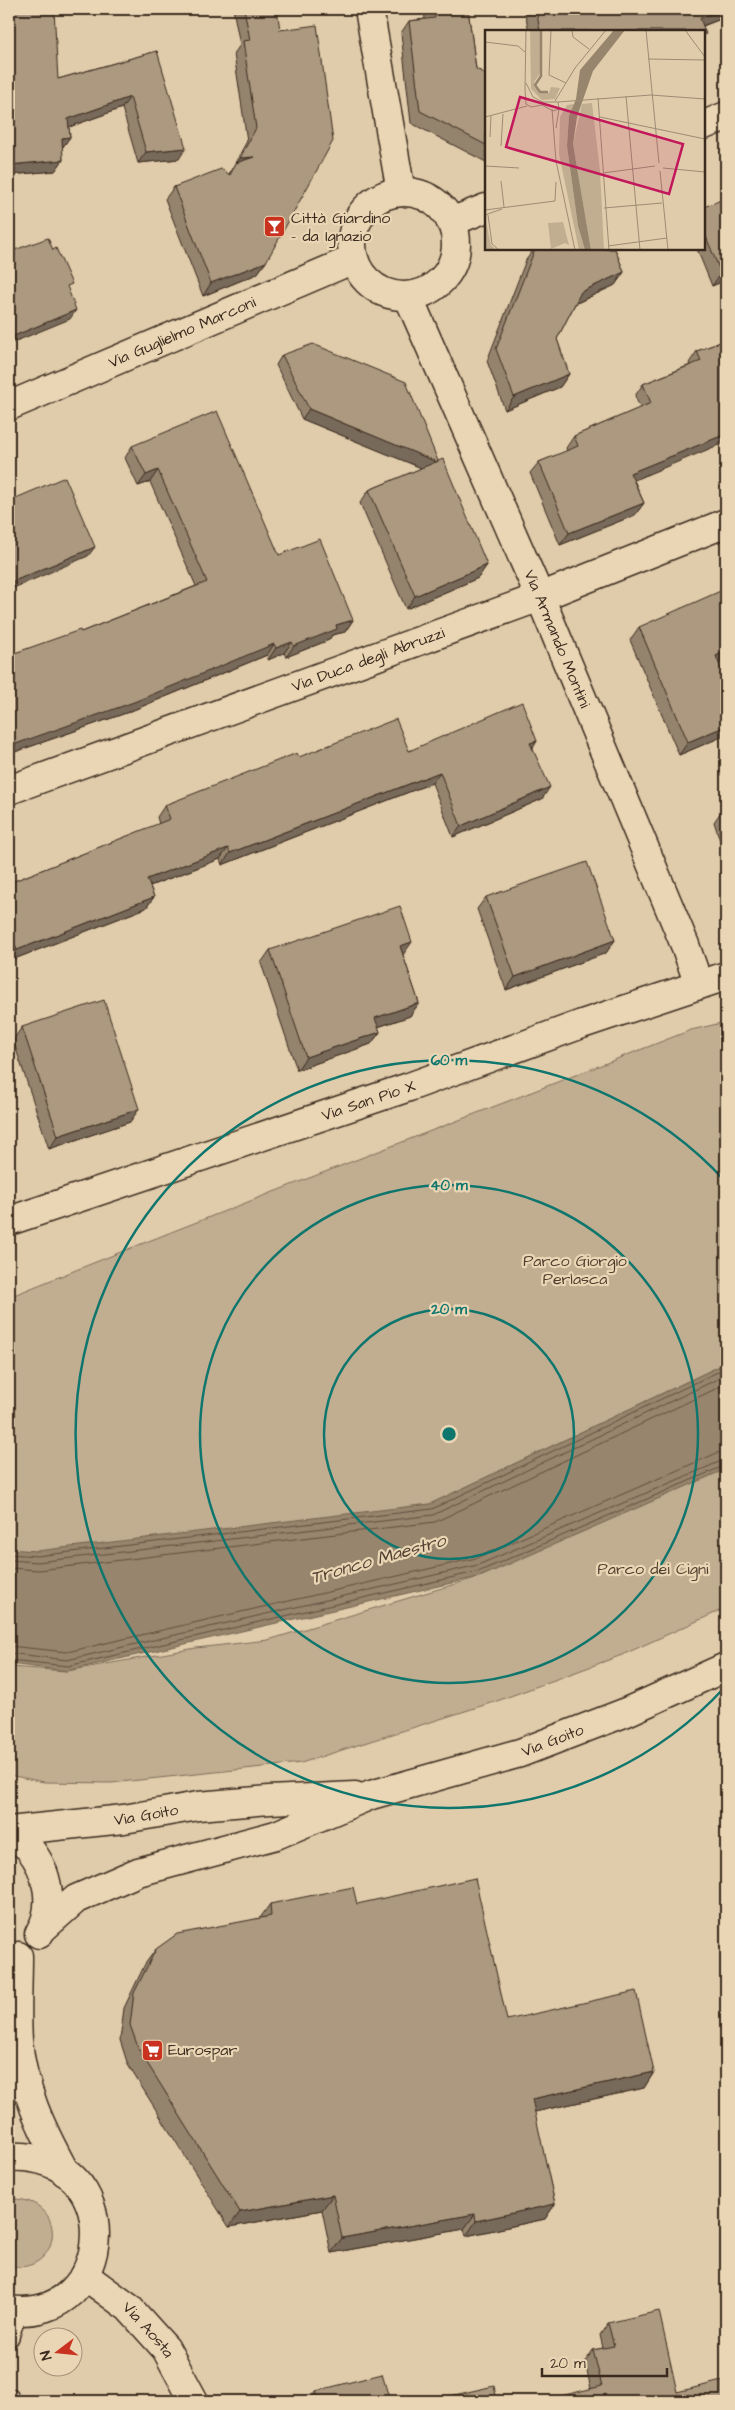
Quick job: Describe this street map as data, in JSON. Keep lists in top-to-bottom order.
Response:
{
  "streets": {
    "street": [
      "Via Guglielmo Marconi",
      "Via Armando Montini",
      "Via Duca degli Abruzzi",
      "Via San Pio X",
      "Via Goito",
      "Via Aosta"
    ]
  },
  "crossings": [
    ["Via Guglielmo Marconi", "Via Armando Montini"],
    ["Via Armando Montini", "Via Duca degli Abruzzi"],
    ["Via Armando Montini", "Via San Pio X"]
  ],
  "water": ["Tronco Maestro"],
  "parks": ["Parco Giorgio Perlasca", "Parco dei Cigni"],
  "places": {
    "bar": ["Città Giardino - da Ignazio"],
    "supermarket": ["Eurospar"]
  },
  "scale_bar": "20 m",
  "north": "left",
  "rings": ["60 m", "40 m", "20 m"]
}
